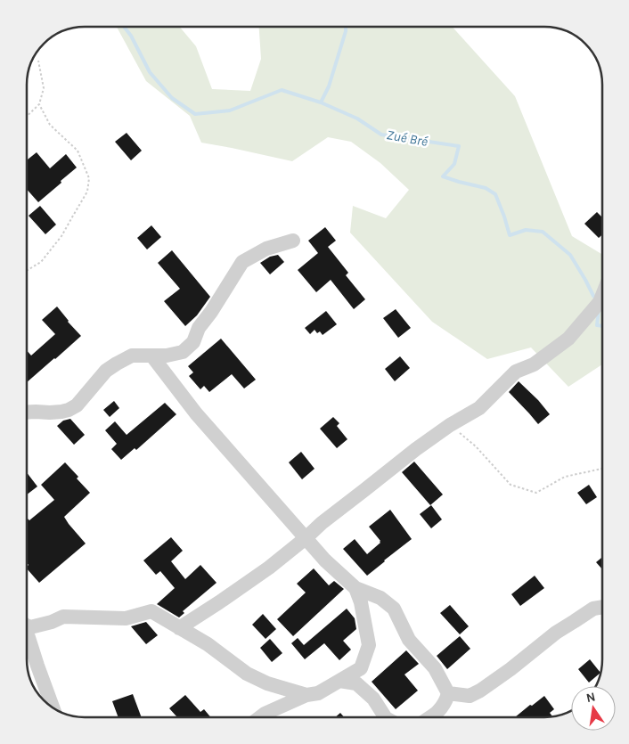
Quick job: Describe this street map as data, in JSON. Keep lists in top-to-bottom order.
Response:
{
  "water": ["Zué Bré"],
  "north": "top"
}
